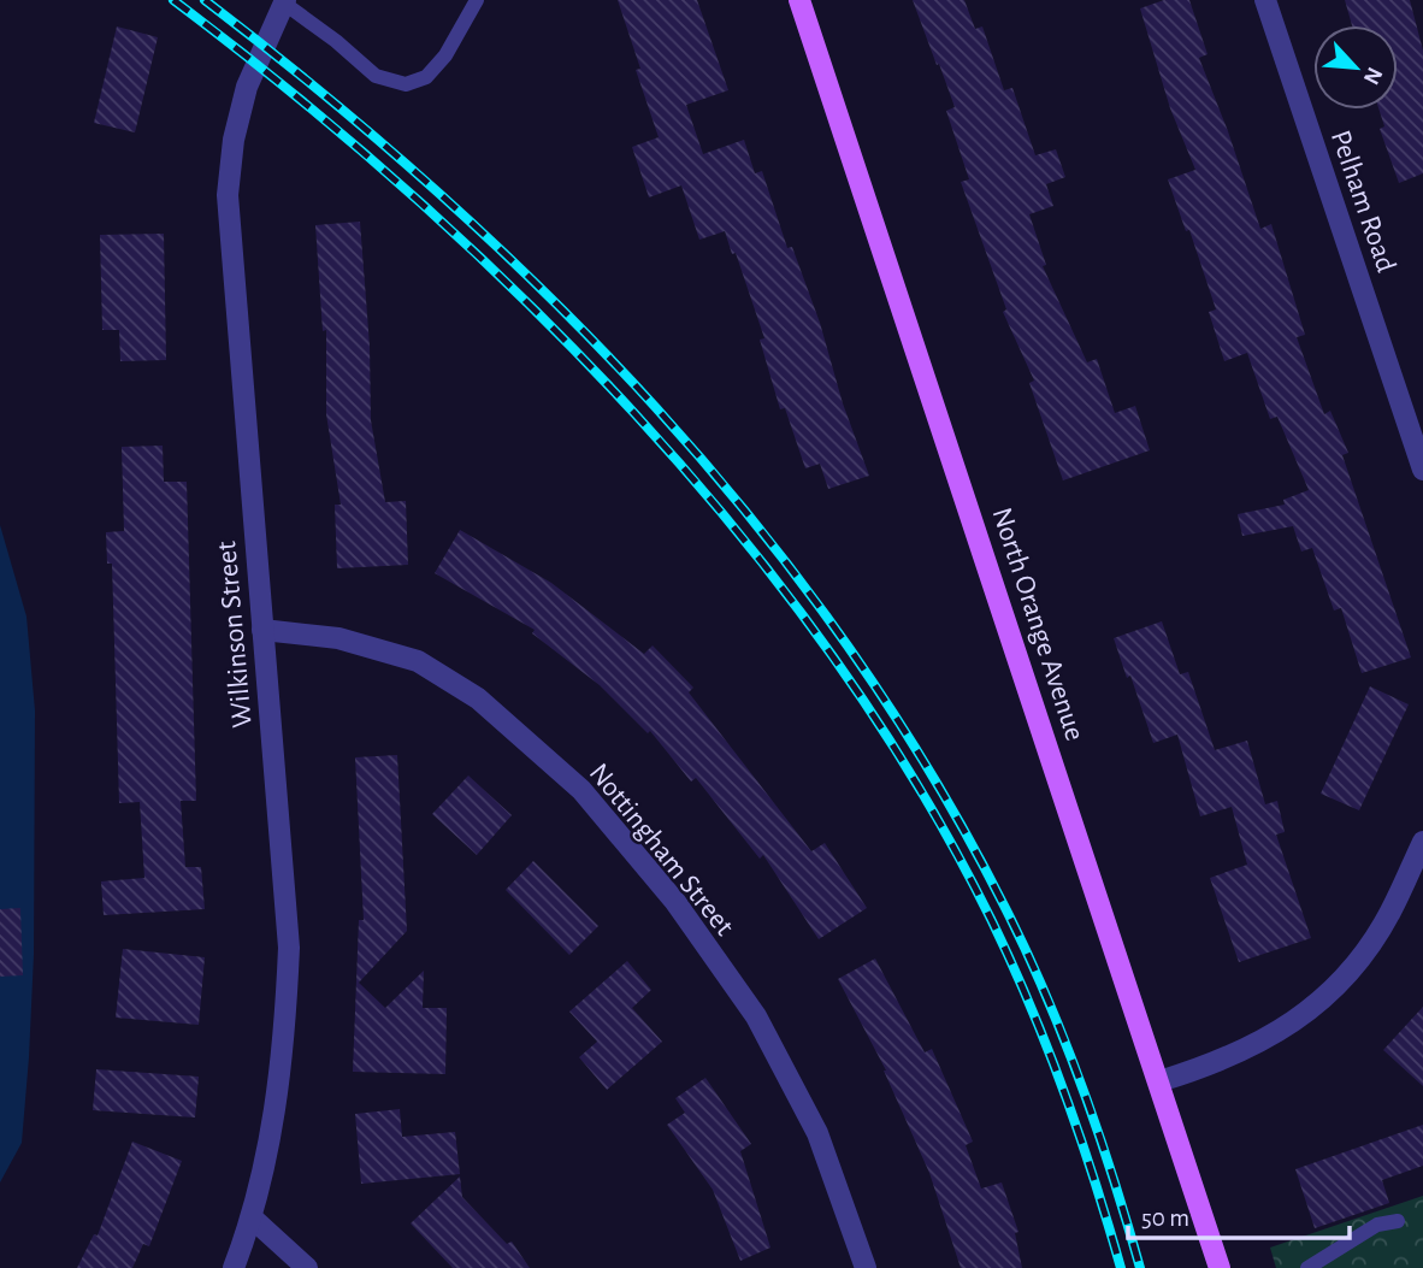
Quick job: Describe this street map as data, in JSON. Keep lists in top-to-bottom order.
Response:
{
  "streets": {
    "main road": ["North Orange Avenue"],
    "street": ["Pelham Road", "Wilkinson Street", "Nottingham Street"]
  },
  "crossings": [
    ["Wilkinson Street", "Nottingham Street"]
  ],
  "scale_bar": "50 m",
  "north": "bottom right"
}
